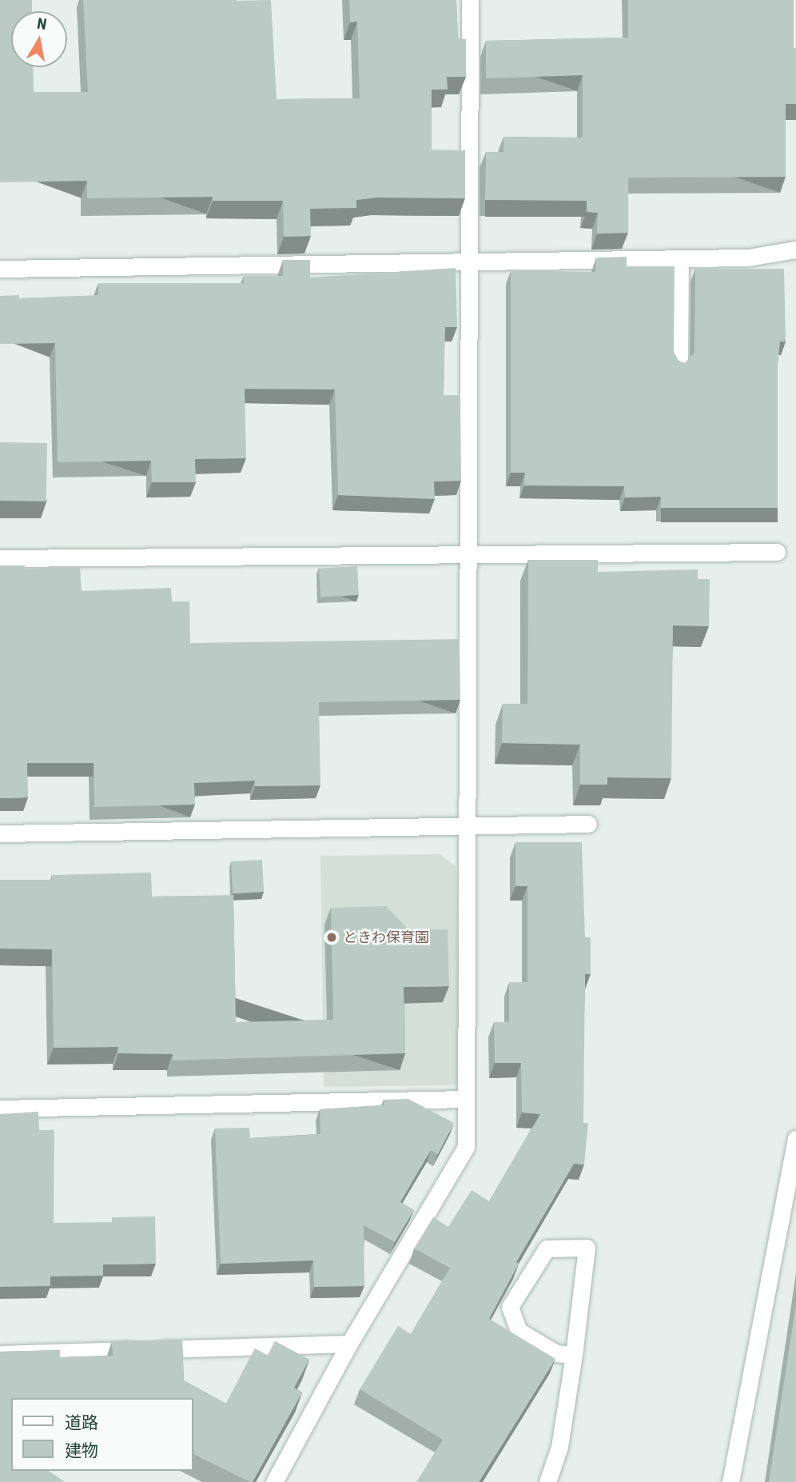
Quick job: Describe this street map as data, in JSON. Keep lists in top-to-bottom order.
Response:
{
  "places": ["ときわ保育園"],
  "legend": ["道路", "建物"],
  "north": "top"
}
